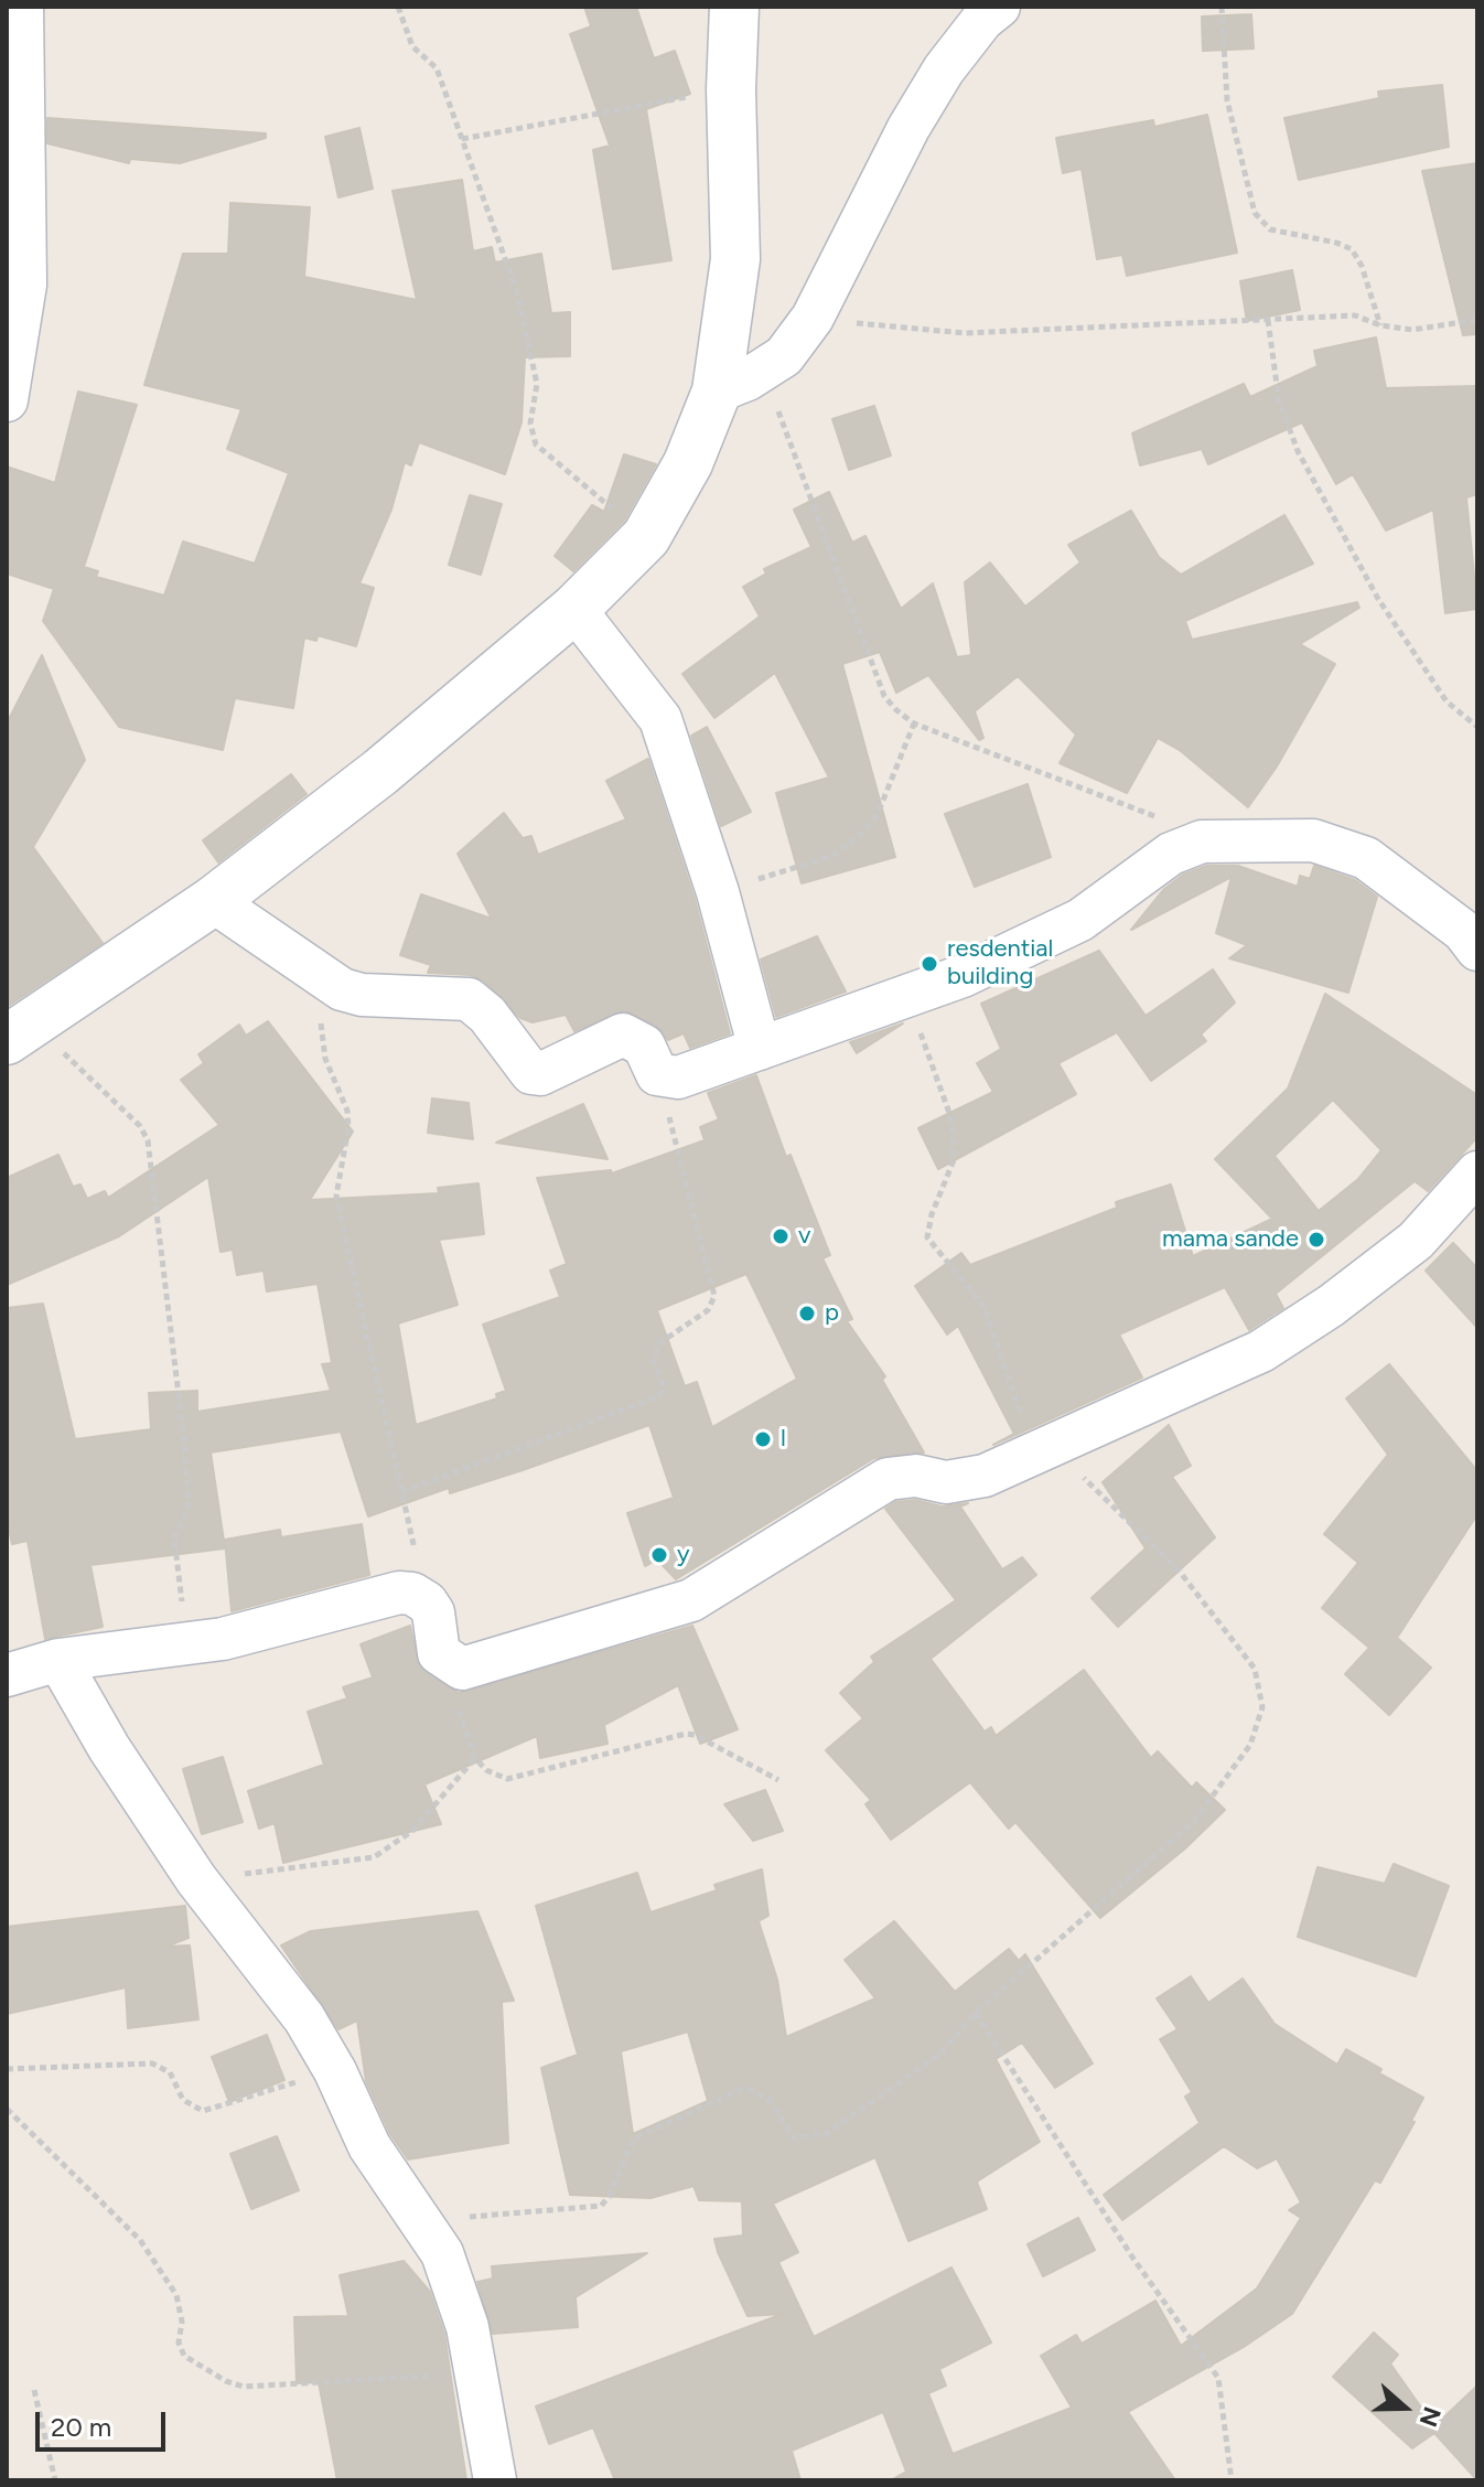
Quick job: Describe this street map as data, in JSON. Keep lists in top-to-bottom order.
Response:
{
  "places": [
    "resdential building",
    "v",
    "mama sande",
    "p",
    "l",
    "y"
  ],
  "scale_bar": "20 m",
  "north": "right"
}
